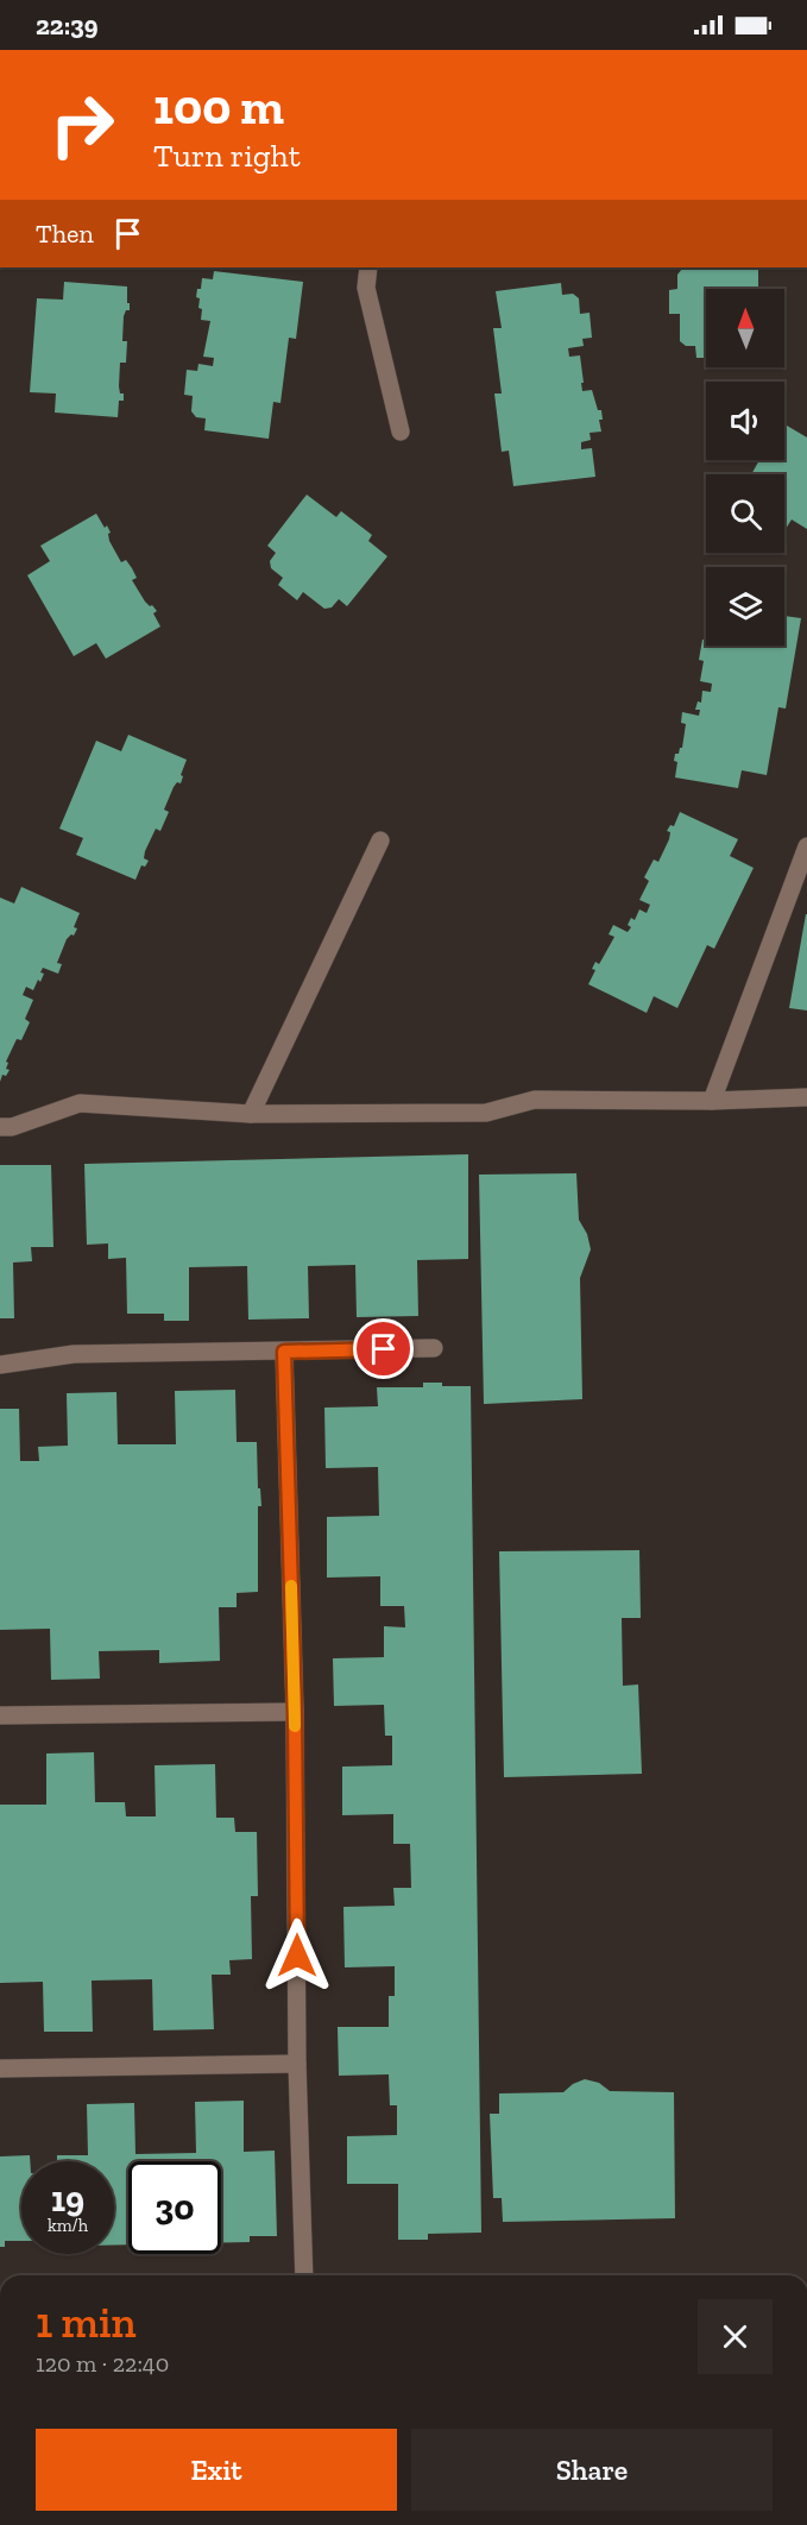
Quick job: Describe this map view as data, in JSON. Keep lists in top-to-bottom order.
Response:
{
  "north": "top",
  "page": {
    "status": "22:39",
    "turn": ["100 m", "Turn right"],
    "then": "Then",
    "speed": "19 km/h",
    "limit": "30",
    "heading": ["1 min", "120 m · 22:40"],
    "buttons": ["Exit", "Share"]
  }
}
